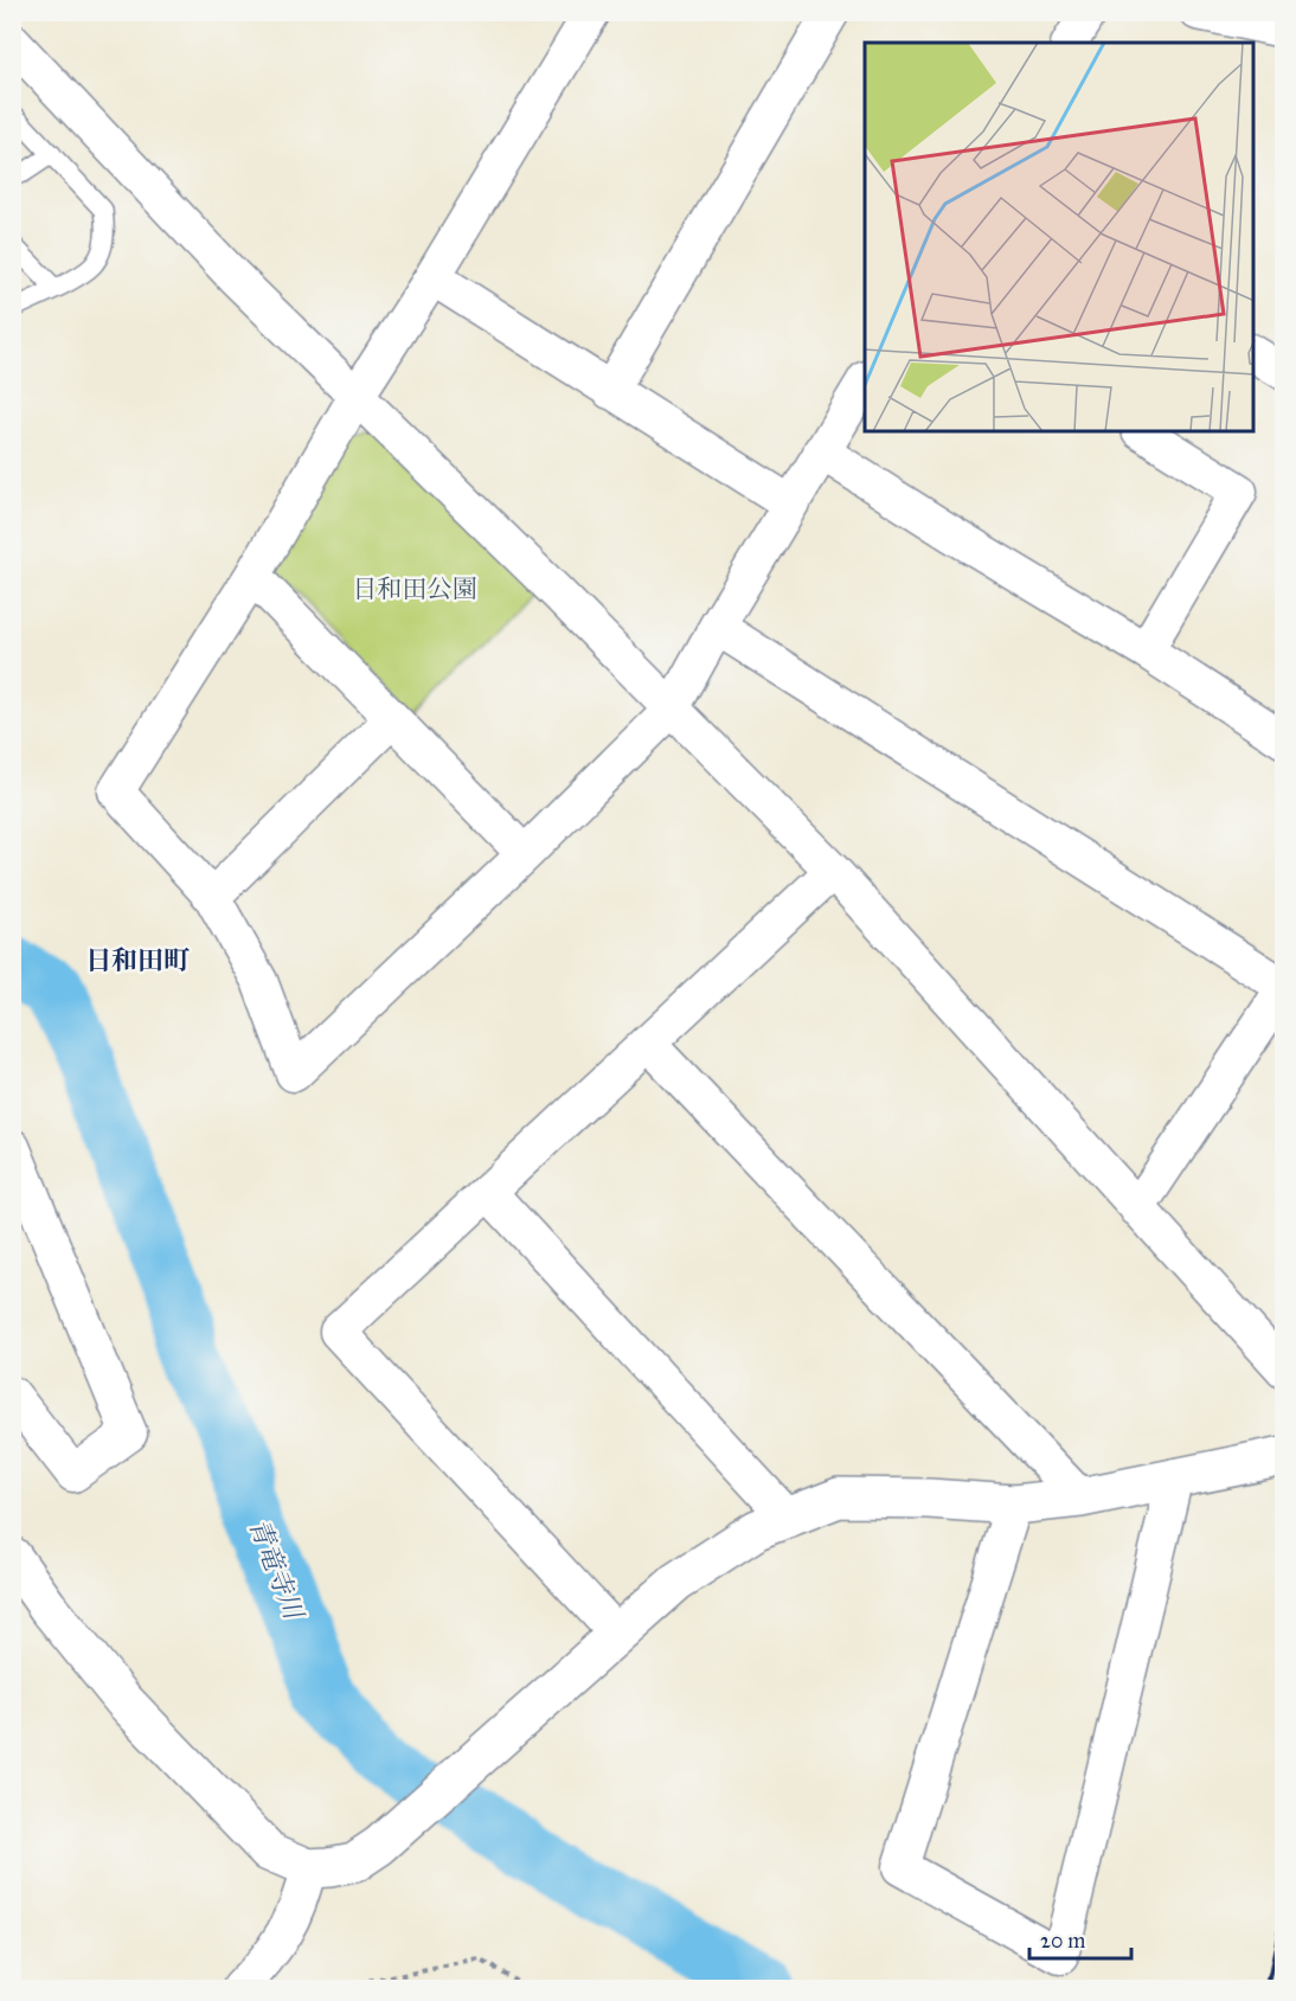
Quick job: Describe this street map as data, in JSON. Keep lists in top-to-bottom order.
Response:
{
  "districts": ["日和田町"],
  "water": ["青竜寺川"],
  "parks": ["日和田公園"],
  "scale_bar": "20 m"
}
